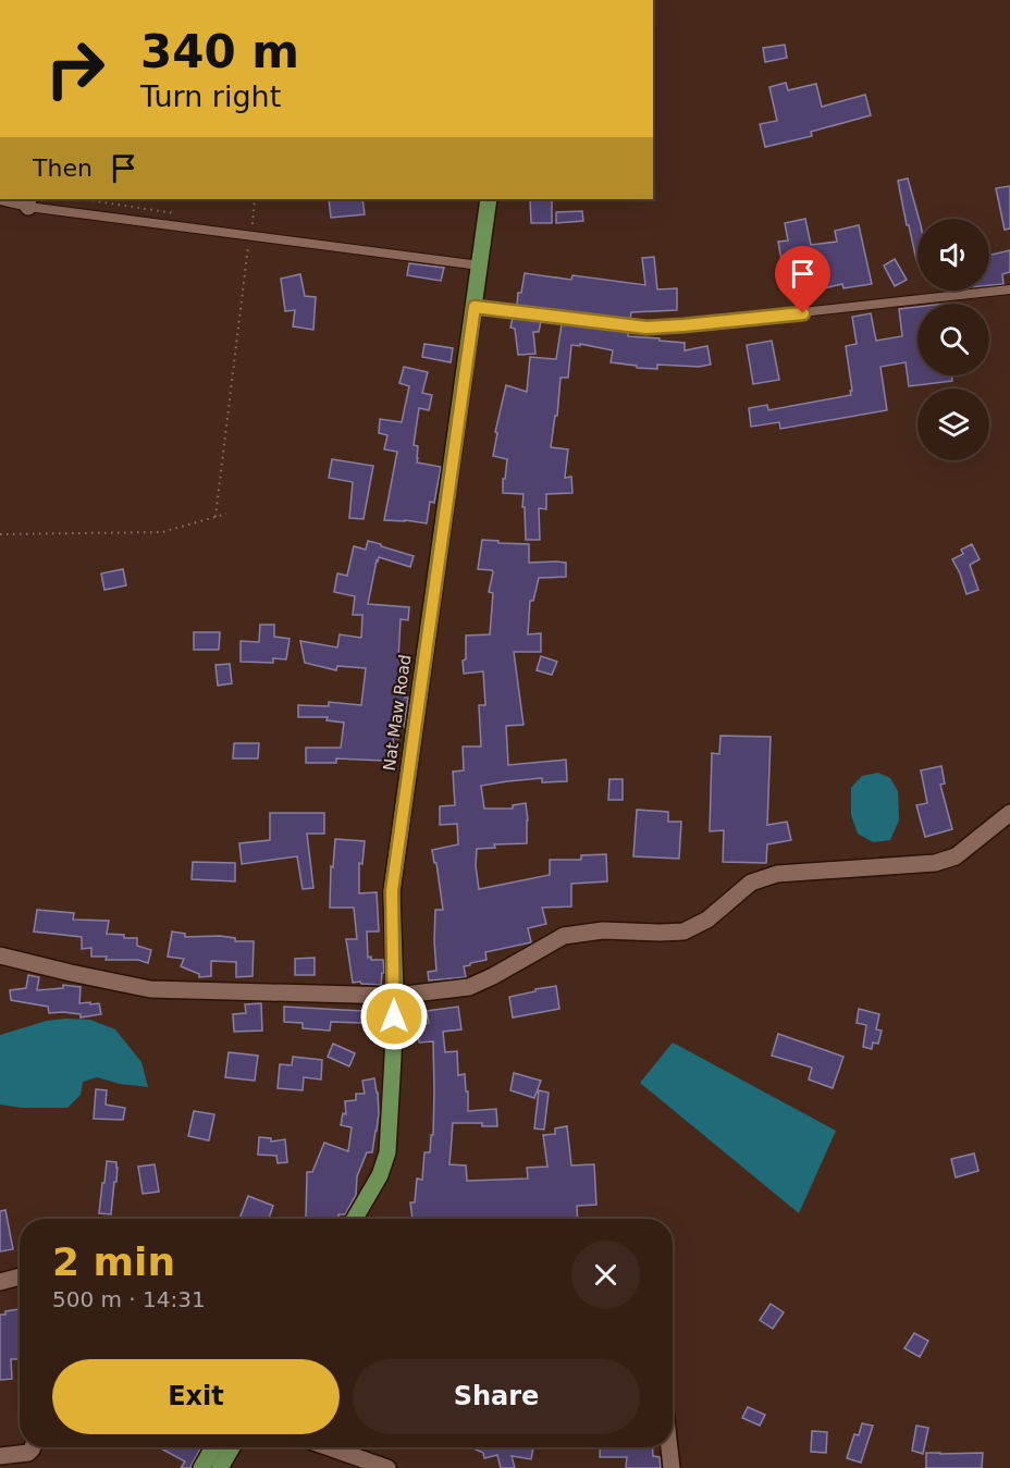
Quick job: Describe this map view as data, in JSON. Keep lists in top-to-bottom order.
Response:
{
  "streets": {
    "main road": ["Nat Maw Road"]
  },
  "page": {
    "turn": ["340 m", "Turn right"],
    "then": "Then",
    "heading": ["2 min", "500 m · 14:31"],
    "buttons": ["Exit", "Share"]
  }
}
